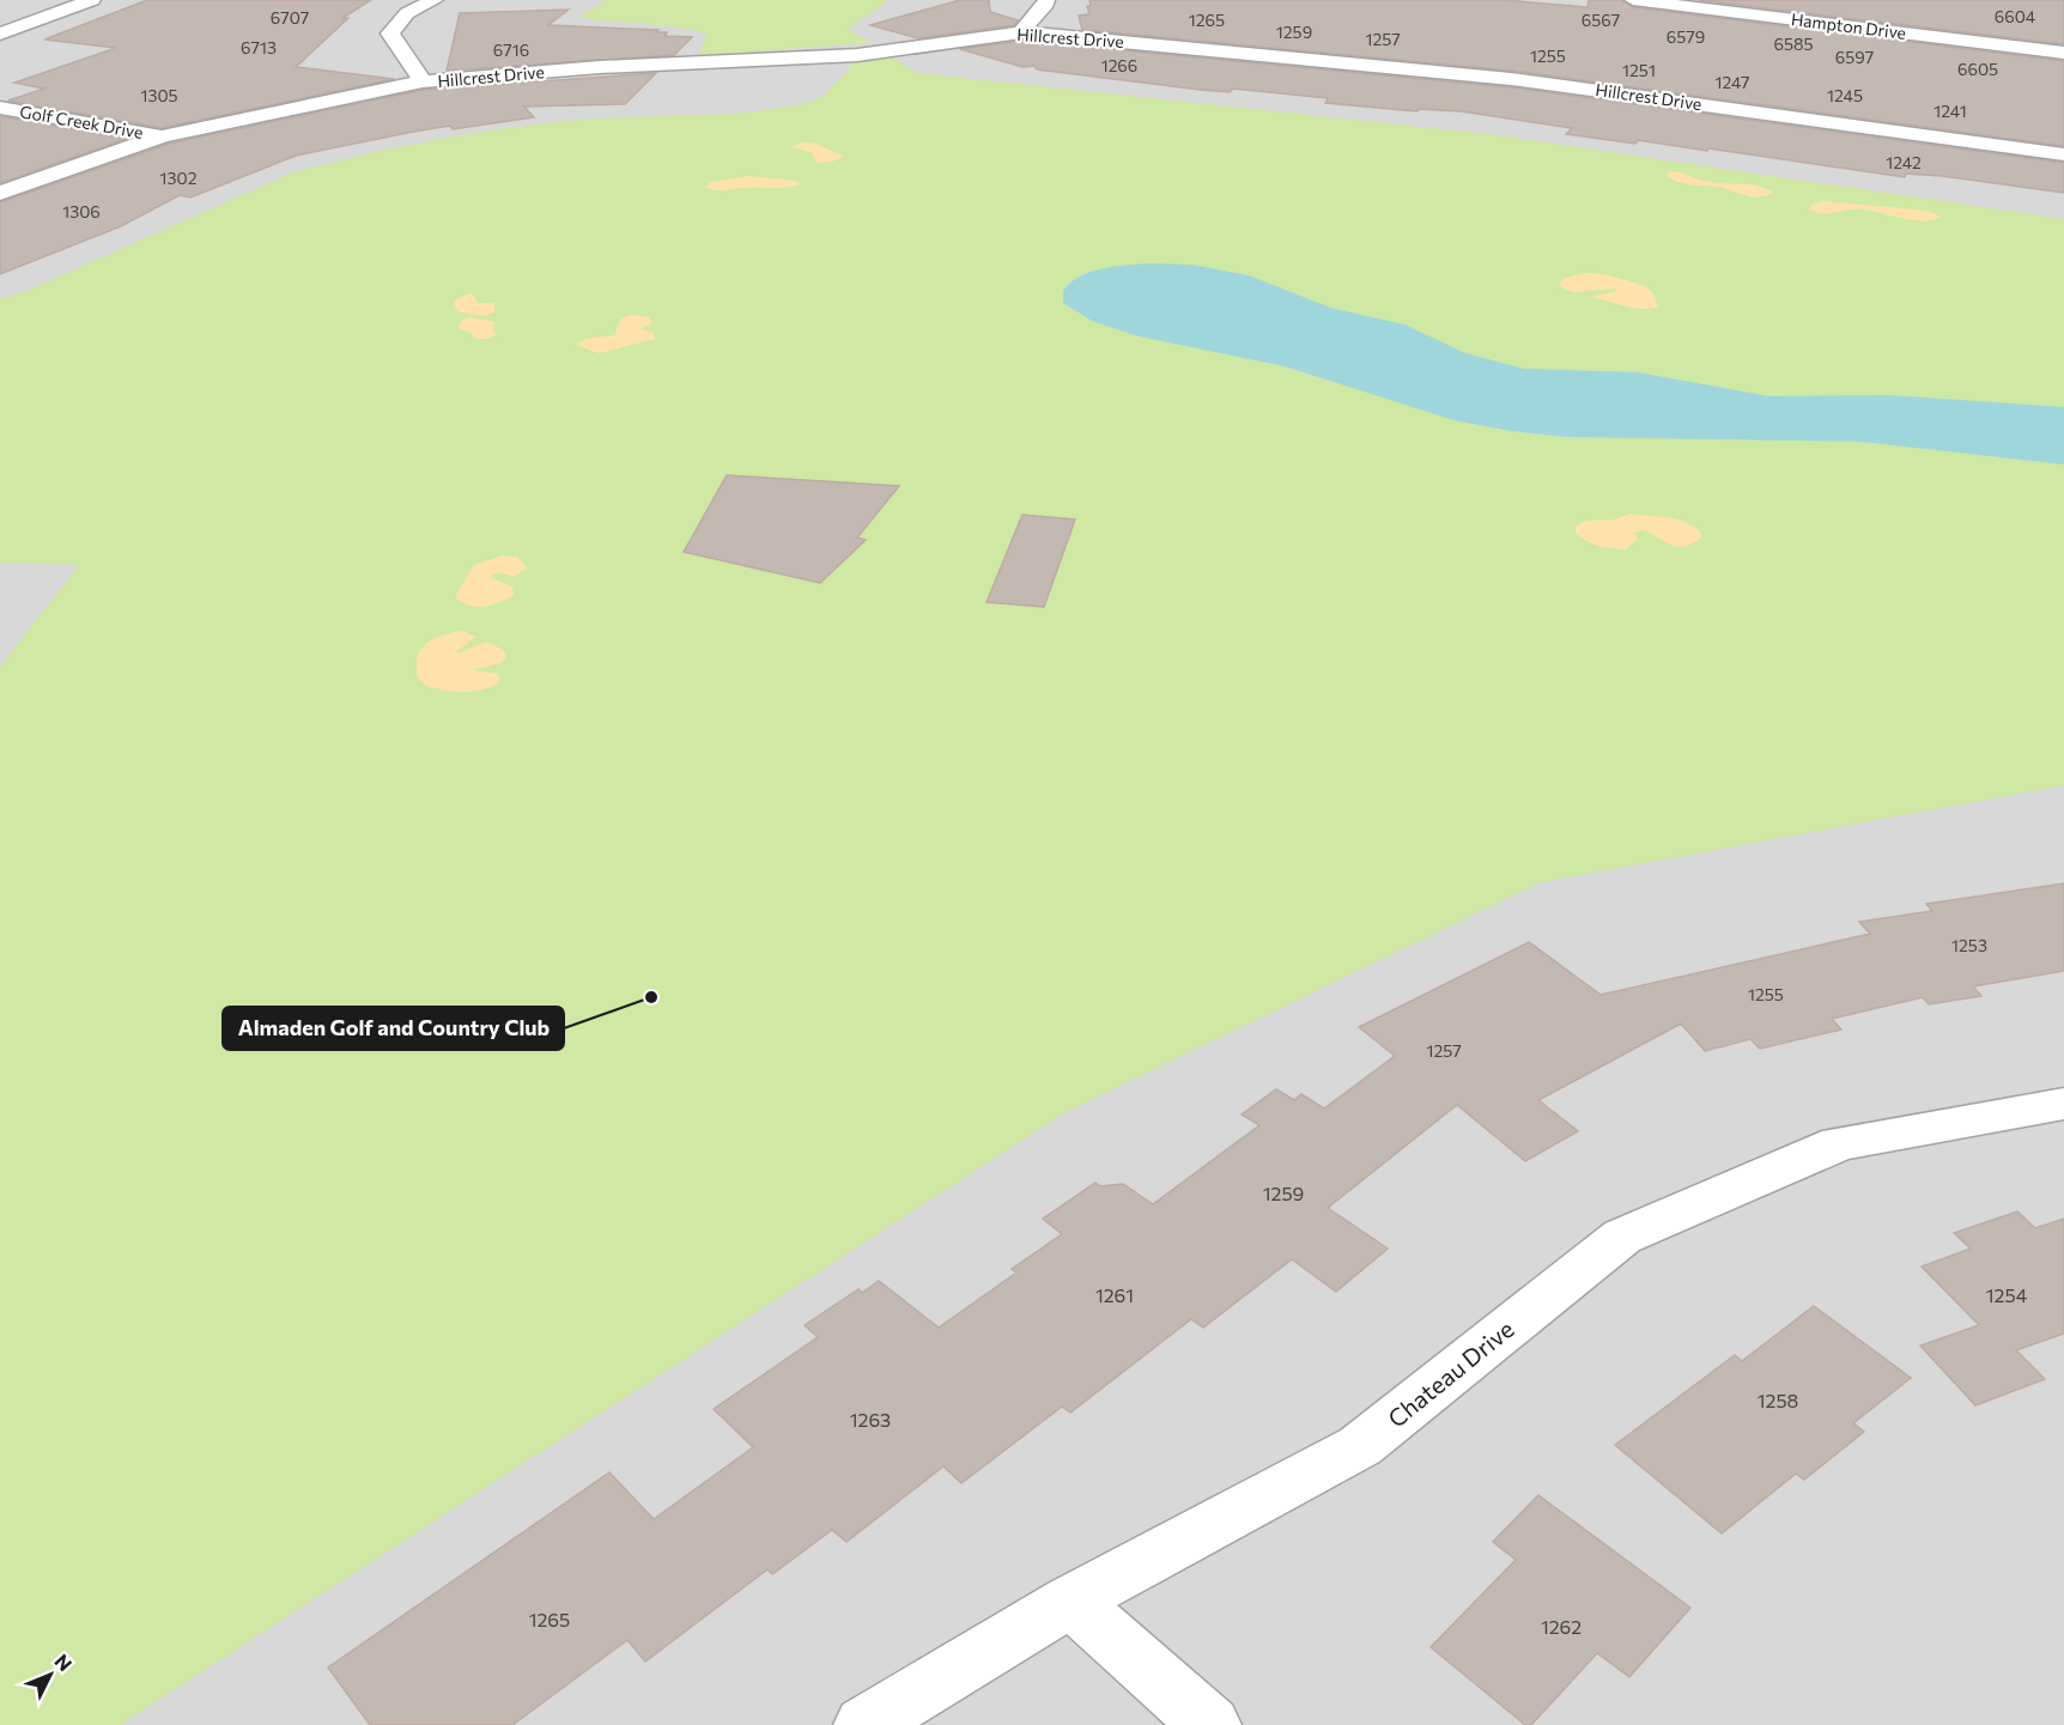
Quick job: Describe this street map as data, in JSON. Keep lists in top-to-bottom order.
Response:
{
  "streets": {
    "street": [
      "Hampton Drive",
      "Hillcrest Drive",
      "Golf Creek Drive",
      "Chateau Drive"
    ]
  },
  "crossings": [
    ["Hillcrest Drive", "Golf Creek Drive"]
  ],
  "places": ["Almaden Golf and Country Club"],
  "house_numbers": [
    "6604",
    "6707",
    "1265",
    "6567",
    "1259",
    "6579",
    "1257",
    "6585",
    "6713",
    "6716",
    "1255",
    "6597",
    "1266",
    "6605",
    "1251",
    "1247",
    "1305",
    "1245",
    "1241",
    "1242",
    "1302",
    "1306",
    "1253",
    "1255",
    "1257",
    "1259",
    "1261",
    "1254",
    "1258",
    "1263",
    "1265",
    "1262"
  ],
  "north": "top right"
}
